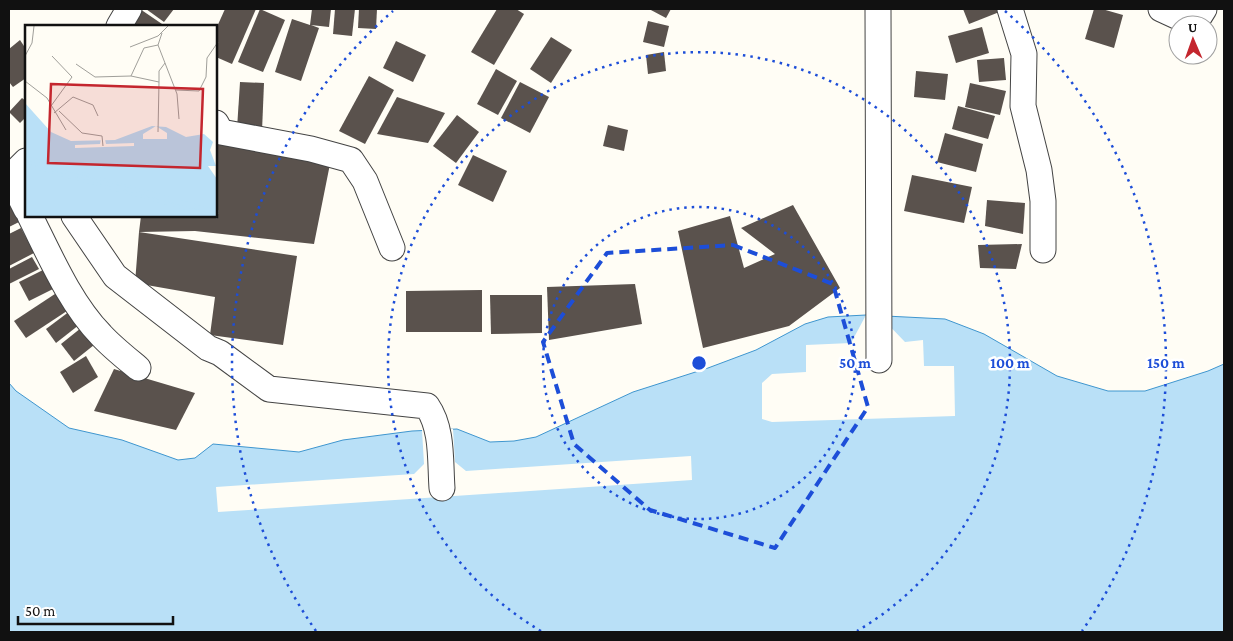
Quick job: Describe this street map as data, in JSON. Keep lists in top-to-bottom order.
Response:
{
  "scale_bar": "50 m",
  "north": "top",
  "rings": ["50 m", "100 m", "150 m"]
}
